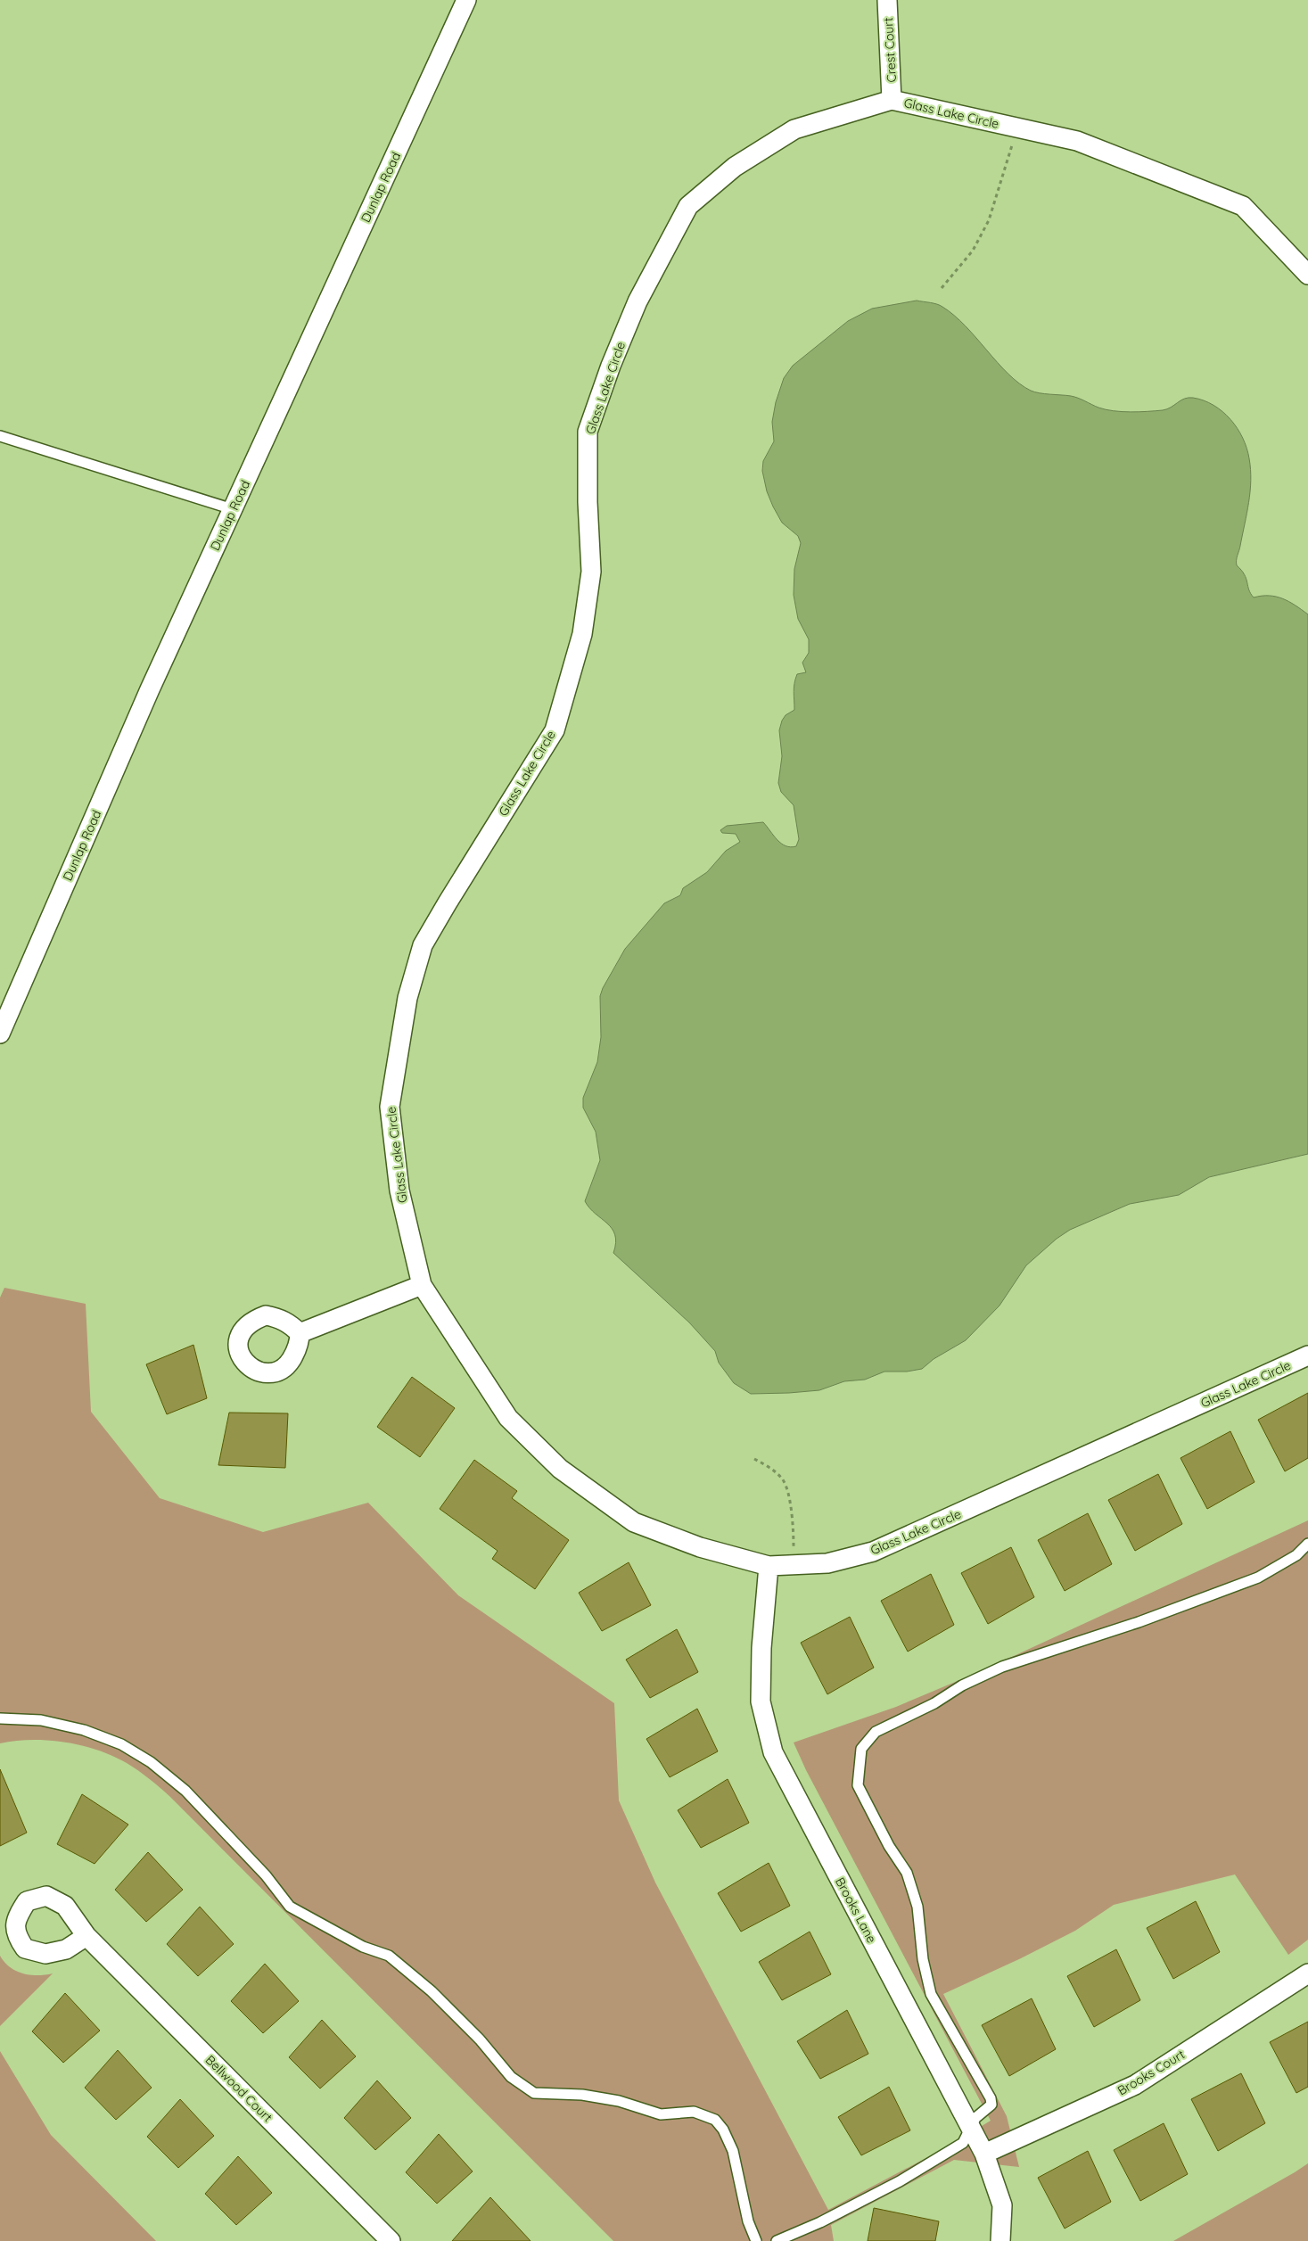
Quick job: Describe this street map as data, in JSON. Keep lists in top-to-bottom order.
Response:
{
  "streets": {
    "street": [
      "Crest Court",
      "Glass Lake Circle",
      "Dunlap Road",
      "Brooks Lane",
      "Brooks Court",
      "Bellwood Court"
    ]
  },
  "crossings": [
    ["Crest Court", "Glass Lake Circle"],
    ["Glass Lake Circle", "Brooks Lane"],
    ["Brooks Lane", "Brooks Court"]
  ]
}
